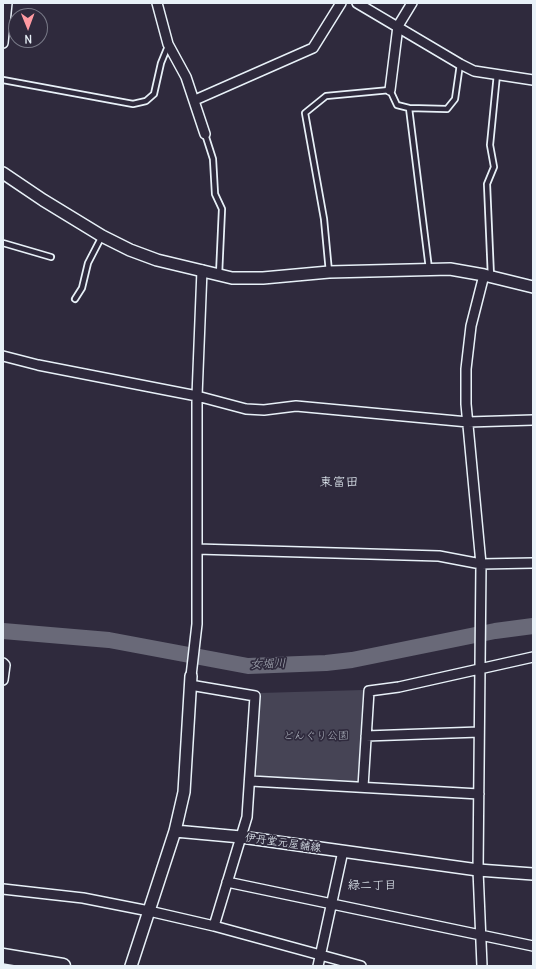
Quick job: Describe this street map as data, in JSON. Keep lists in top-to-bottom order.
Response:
{
  "streets": {
    "street": ["伊丹堂元屋舗線"]
  },
  "districts": ["東富田", "緑二丁目"],
  "water": ["女堀川"],
  "parks": ["どんぐり公園"],
  "north": "bottom"
}
